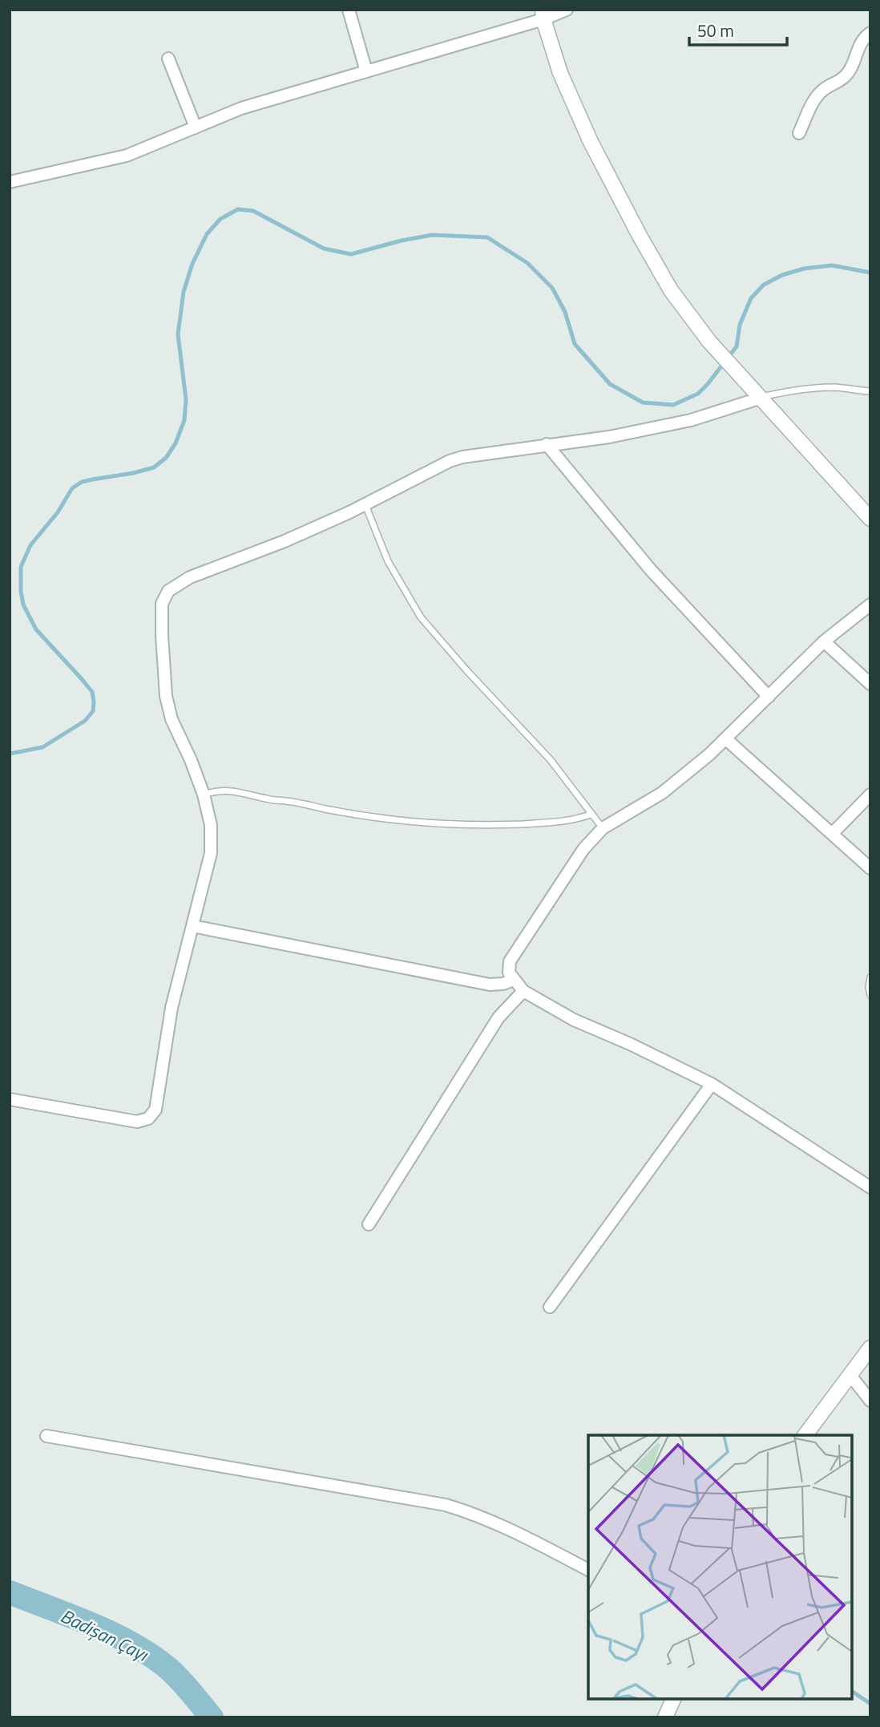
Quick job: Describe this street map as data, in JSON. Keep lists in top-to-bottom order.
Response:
{
  "water": ["Badişan Çayı"],
  "scale_bar": "50 m"
}
